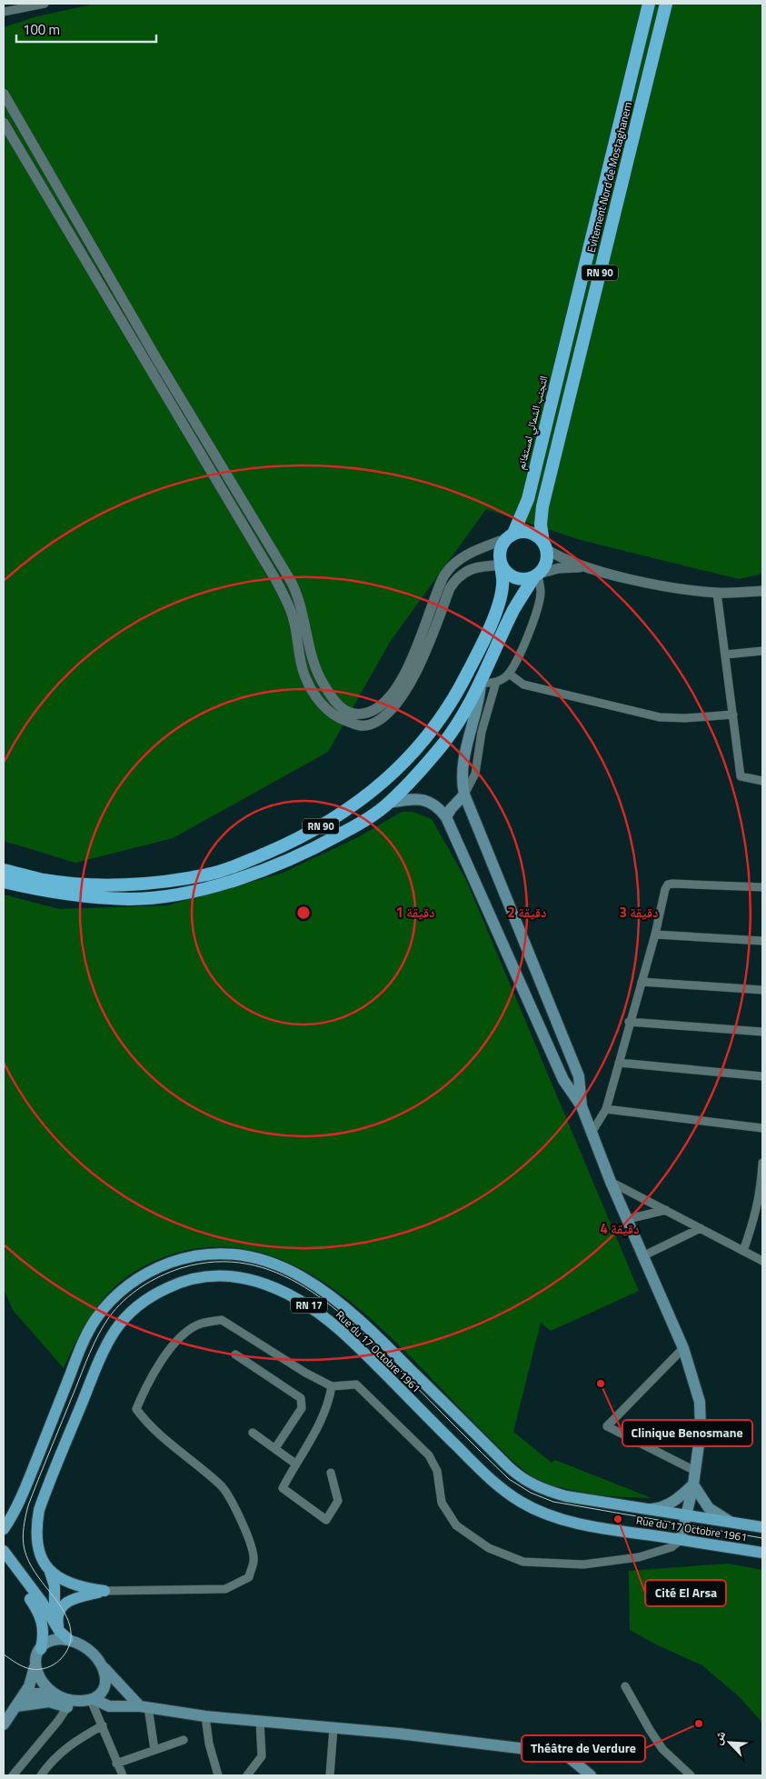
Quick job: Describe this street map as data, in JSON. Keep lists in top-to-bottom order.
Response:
{
  "streets": {
    "highway": ["Evitement Nord de Mostaghanem", "RN 90", "التجنب الشمالي لمستغانم"],
    "main road": ["RN 17", "Rue du 17 Octobre 1961"]
  },
  "crossings": [
    ["Evitement Nord de Mostaghanem", "RN 90"],
    ["Evitement Nord de Mostaghanem", "التجنب الشمالي لمستغانم"],
    ["RN 90", "التجنب الشمالي لمستغانم"]
  ],
  "places": ["Clinique Benosmane", "Cité El Arsa", "Théâtre de Verdure"],
  "scale_bar": "100 m",
  "north": "top left",
  "rings": [
    "1 دقيقة",
    "2 دقيقة",
    "3 دقيقة",
    "4 دقيقة"
  ]
}
